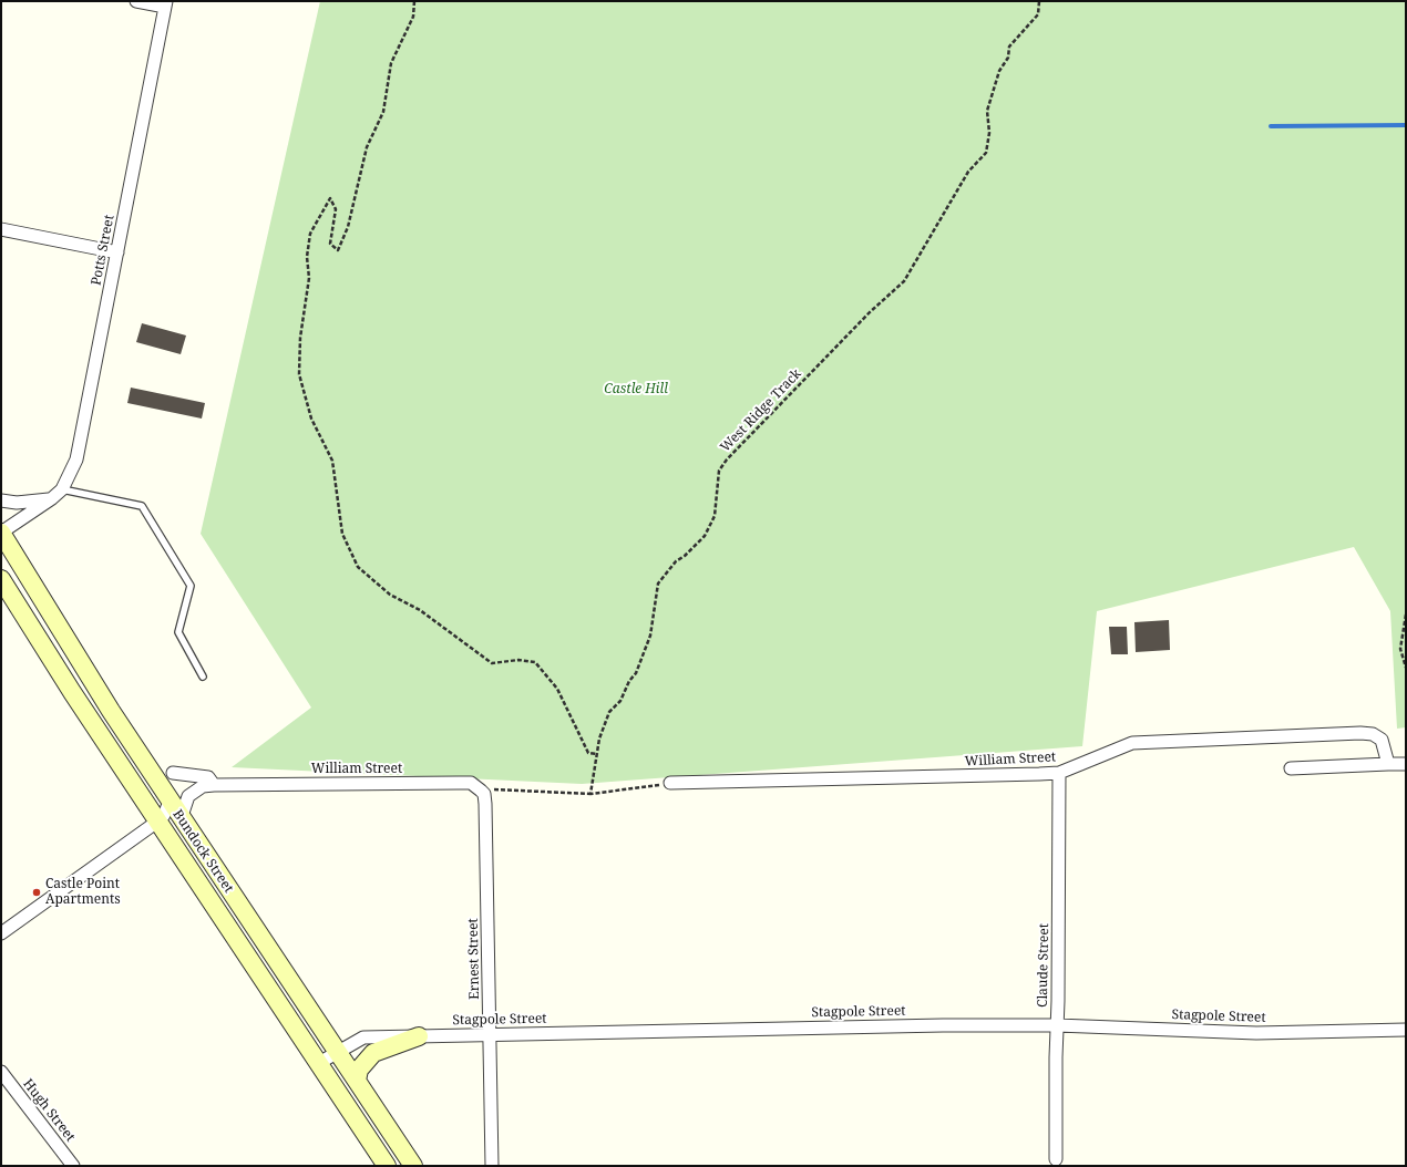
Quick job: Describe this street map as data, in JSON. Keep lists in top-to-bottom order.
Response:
{
  "streets": {
    "main road": ["Bundock Street"],
    "street": [
      "Potts Street",
      "William Street",
      "Ernest Street",
      "Claude Street",
      "Stagpole Street",
      "Hugh Street"
    ],
    "path": ["West Ridge Track"]
  },
  "crossings": [
    ["Potts Street", "Bundock Street"],
    ["William Street", "Bundock Street"],
    ["William Street", "Ernest Street"],
    ["William Street", "Claude Street"],
    ["Bundock Street", "Stagpole Street"],
    ["Ernest Street", "Stagpole Street"],
    ["Claude Street", "Stagpole Street"]
  ],
  "parks": ["Castle Hill"],
  "places": ["Castle Point Apartments"]
}
